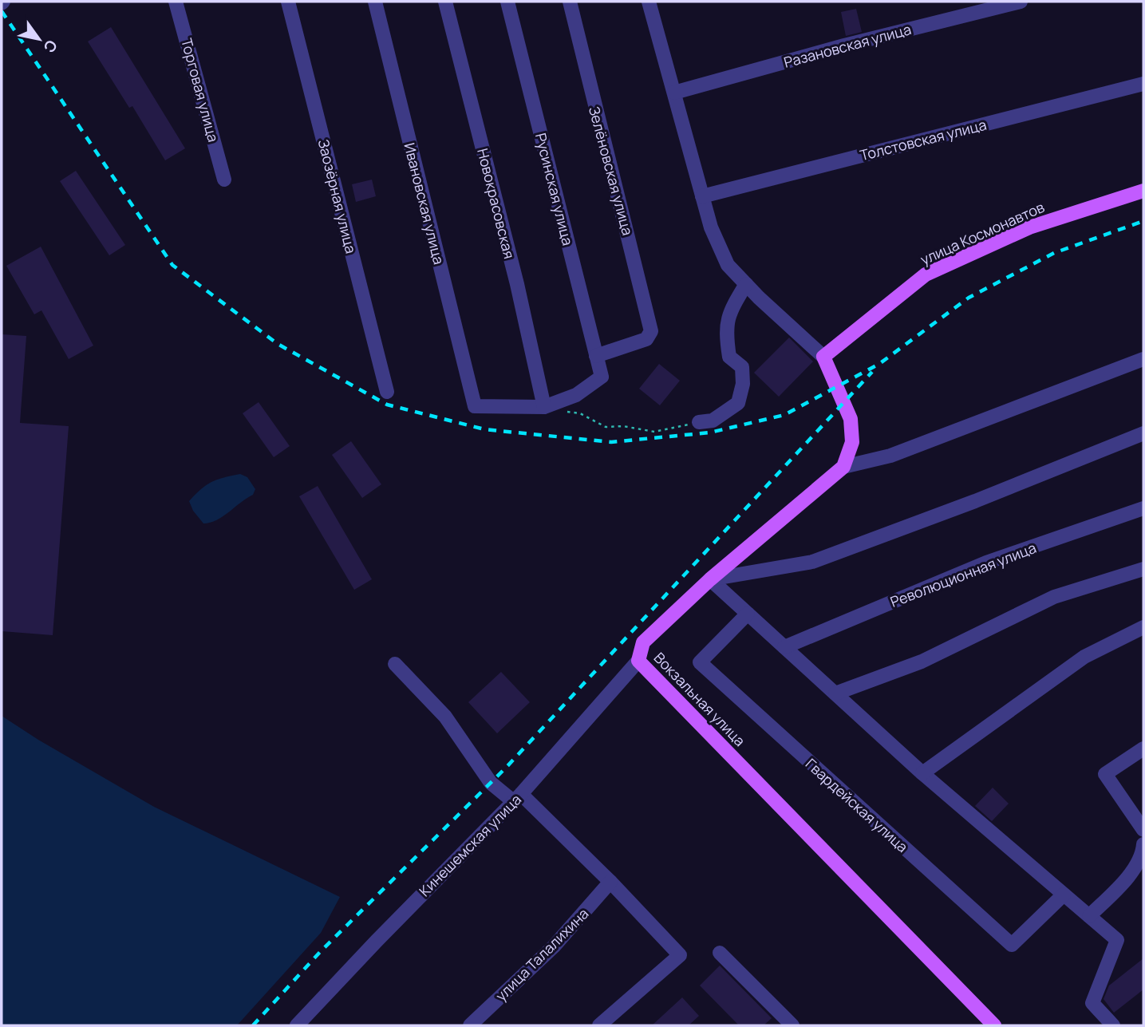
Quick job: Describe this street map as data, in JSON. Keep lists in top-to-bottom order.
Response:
{
  "streets": {
    "main road": ["улица Космонавтов", "Вокзальная улица"],
    "street": [
      "Разановская улица",
      "Торговая улица",
      "Толстовская улица",
      "Зелёновская улица",
      "Русинская улица",
      "Заозёрная улица",
      "Ивановская улица",
      "Новокрасовская",
      "Революционная улица",
      "Гвардейская улица",
      "Кинешемская улица",
      "улица Талалихина"
    ]
  },
  "crossings": [
    ["Зелёновская улица", "Русинская улица"],
    ["Русинская улица", "Ивановская улица"],
    ["Русинская улица", "Новокрасовская"],
    ["Ивановская улица", "Новокрасовская"],
    ["Вокзальная улица", "Кинешемская улица"]
  ],
  "north": "bottom right"
}
